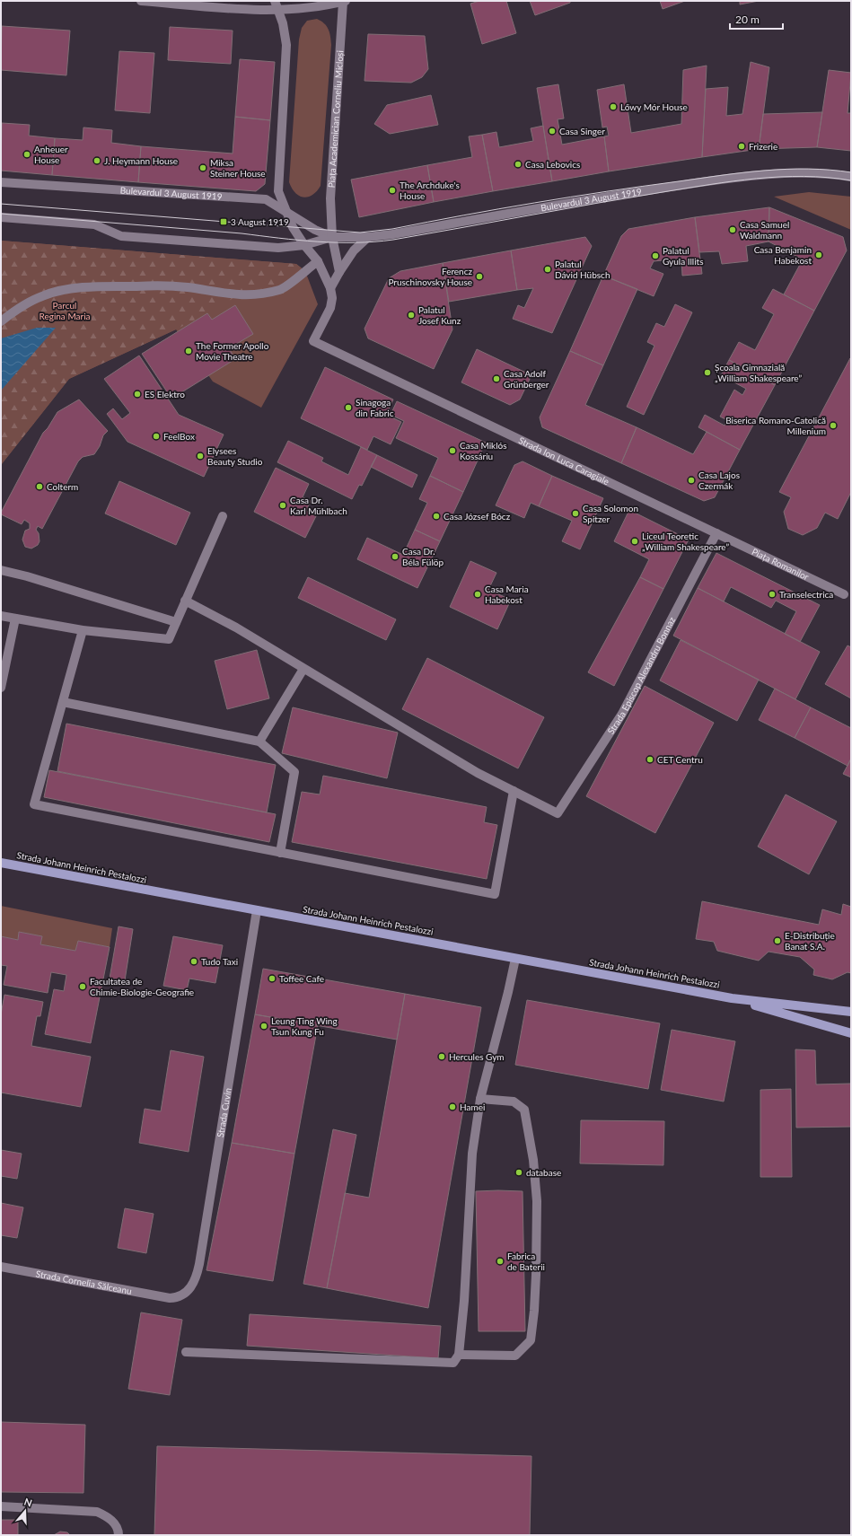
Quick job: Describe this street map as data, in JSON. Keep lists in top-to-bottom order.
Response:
{
  "streets": {
    "main road": ["Strada Johann Heinrich Pestalozzi"],
    "street": [
      "Piața Academician Corneliu Micloși",
      "Bulevardul 3 August 1919",
      "Strada Ion Luca Caragiale",
      "Piața Romanilor",
      "Strada Episcop Alexandru Bonnaz",
      "Strada Cuvin",
      "Strada Cornelia Sălceanu"
    ]
  },
  "crossings": [
    ["Piața Academician Corneliu Micloși", "Bulevardul 3 August 1919"],
    ["Strada Ion Luca Caragiale", "Piața Romanilor"],
    ["Strada Ion Luca Caragiale", "Strada Episcop Alexandru Bonnaz"],
    ["Piața Romanilor", "Strada Episcop Alexandru Bonnaz"],
    ["Strada Johann Heinrich Pestalozzi", "Strada Cuvin"],
    ["Strada Cuvin", "Strada Cornelia Sălceanu"]
  ],
  "parks": ["Parcul Regina Maria"],
  "places": {
    "other": [
      "Lőwy Mór House",
      "Casa Singer",
      "Frizerie",
      "Anheuer House",
      "J. Heymann House",
      "Casa Lebovics",
      "Miksa Steiner House",
      "The Archduke's House",
      "Casa Samuel Waldmann",
      "Casa Benjamin Habekost",
      "Palatul Gyula Illits",
      "Palatul Dávid Hübsch",
      "Ferencz Pruschinovsky House",
      "Palatul Josef Kunz",
      "The Former Apollo Movie Theatre",
      "Școala Gimnazială „William Shakespeare”",
      "Casa Adolf Grünberger",
      "ES Elektro",
      "Sinagoga din Fabric",
      "Biserica Romano-Catolică Millenium",
      "FeelBox",
      "Casa Miklós Kossáriu",
      "Elysees Beauty Studio",
      "Casa Lajos Czermák",
      "Colterm",
      "Casa Dr. Karl Mühlbach",
      "Casa Solomon Spitzer",
      "Casa József Bócz",
      "Liceul Teoretic „William Shakespeare”",
      "Casa Dr. Béla Fülöp",
      "Casa Maria Habekost",
      "Transelectrica",
      "CET Centru",
      "E-Distribuție Banat S.A.",
      "Tudo Taxi",
      "Toffee Cafe",
      "Facultatea de Chimie-Biologie-Geografie",
      "Leung Ting Wing Tsun Kung Fu",
      "Hercules Gym",
      "Hamei",
      "database",
      "Fabrica de Baterii"
    ],
    "transit": ["3 August 1919"]
  },
  "scale_bar": "20 m",
  "north": "top"
}
